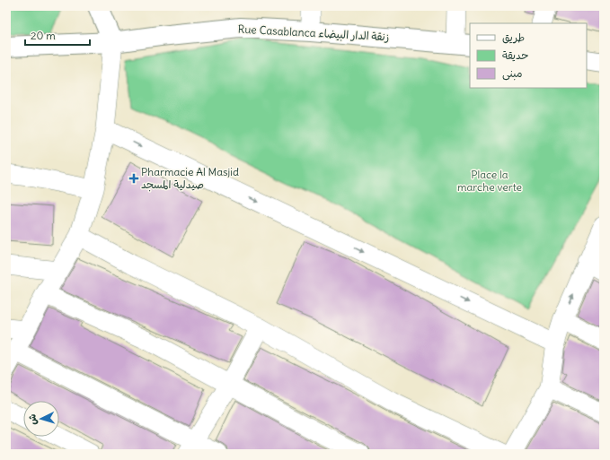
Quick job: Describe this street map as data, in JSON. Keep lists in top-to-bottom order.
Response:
{
  "streets": {
    "main road": ["Rue Casablanca زنقة الدار البيضاء"]
  },
  "parks": ["Place la marche verte"],
  "places": {
    "health": ["Pharmacie Al Masjid صيدلية المسجد"]
  },
  "legend": ["طريق", "حديقة", "مبنى"],
  "scale_bar": "20 m",
  "north": "left"
}
